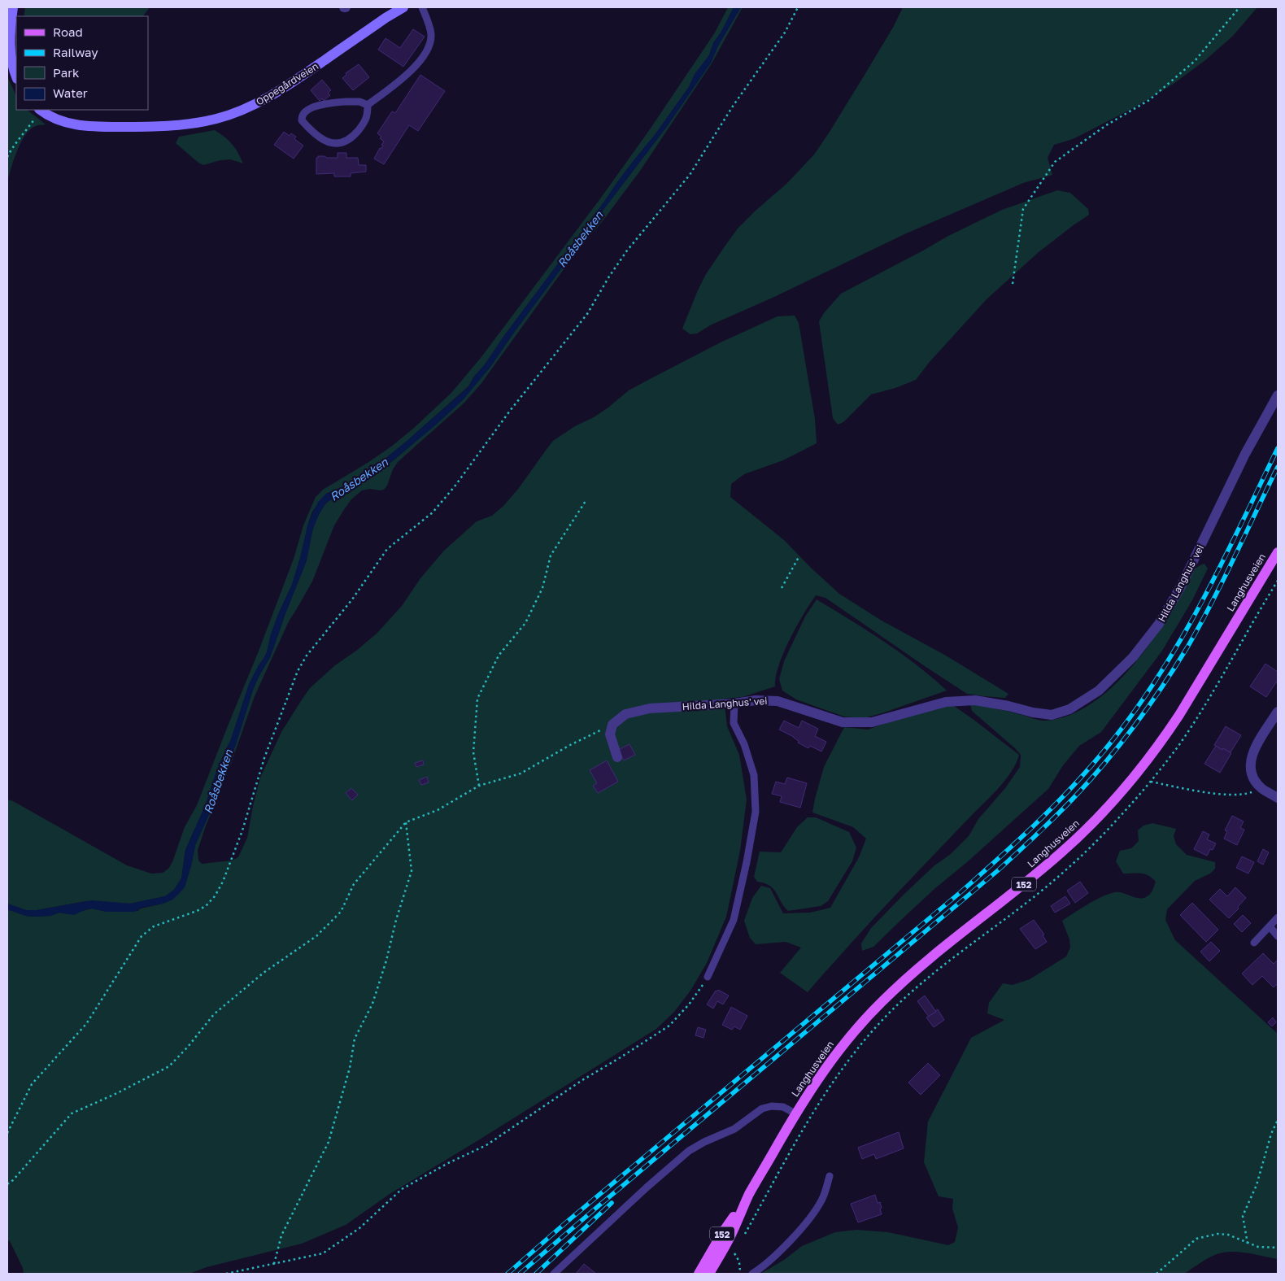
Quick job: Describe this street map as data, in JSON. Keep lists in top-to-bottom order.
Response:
{
  "streets": {
    "main road": ["Oppegårdveien", "Langhusveien", "152"],
    "street": ["Hilda Langhus' vei"]
  },
  "water": ["Roåsbekken"],
  "legend": [
    "Road",
    "Railway",
    "Park",
    "Water"
  ]
}
